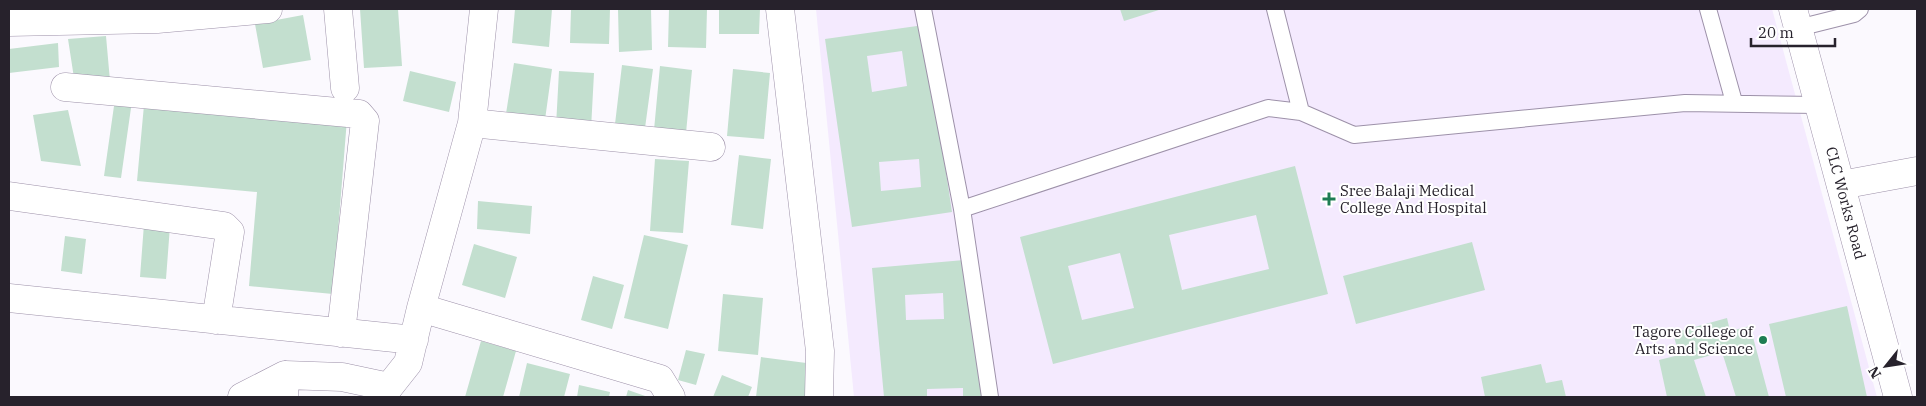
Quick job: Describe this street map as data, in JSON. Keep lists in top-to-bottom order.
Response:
{
  "streets": {
    "street": ["CLC Works Road"]
  },
  "places": {
    "health": ["Sree Balaji Medical College And Hospital"],
    "other": ["Tagore College of Arts and Science"]
  },
  "scale_bar": "20 m",
  "north": "bottom left"
}
